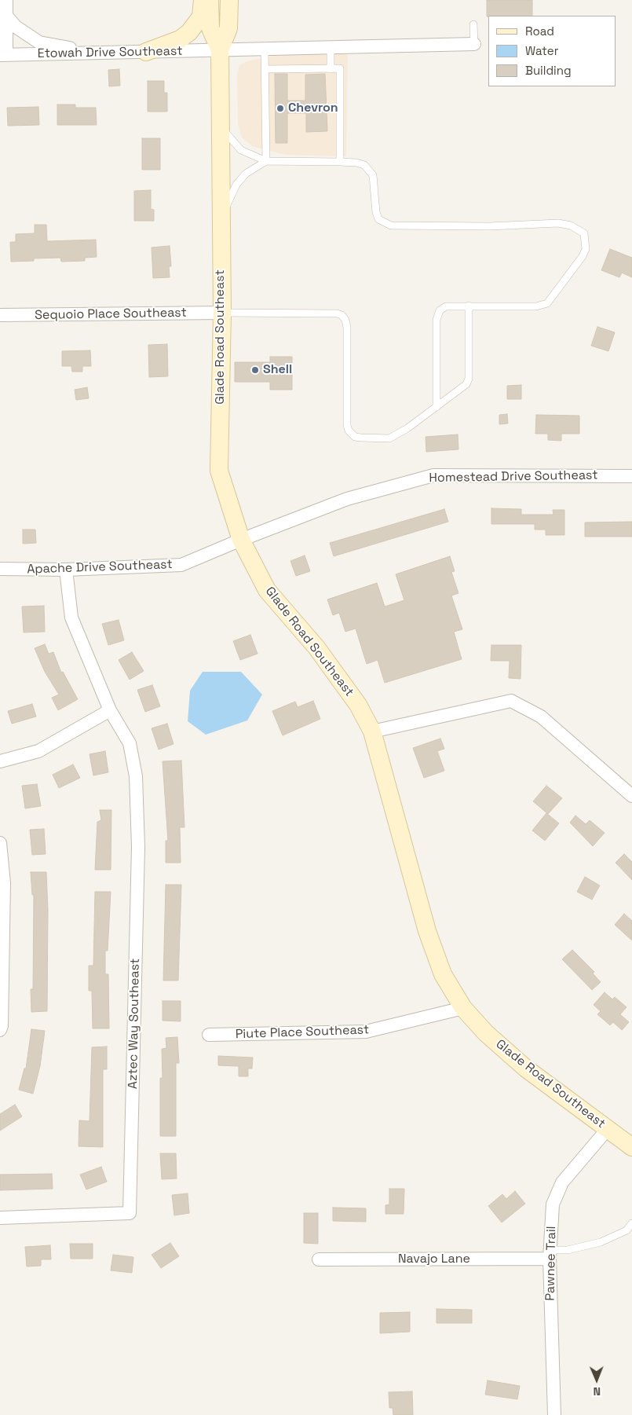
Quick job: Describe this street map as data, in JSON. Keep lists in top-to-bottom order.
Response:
{
  "streets": {
    "street": [
      "Etowah Drive Southeast",
      "Sequoio Place Southeast",
      "Glade Road Southeast",
      "Homestead Drive Southeast",
      "Apache Drive Southeast",
      "Aztec Way Southeast",
      "Piute Place Southeast",
      "Navajo Lane",
      "Pawnee Trail"
    ]
  },
  "crossings": [
    ["Etowah Drive Southeast", "Glade Road Southeast"],
    ["Sequoio Place Southeast", "Glade Road Southeast"],
    ["Glade Road Southeast", "Homestead Drive Southeast"],
    ["Glade Road Southeast", "Apache Drive Southeast"],
    ["Glade Road Southeast", "Piute Place Southeast"],
    ["Glade Road Southeast", "Pawnee Trail"],
    ["Homestead Drive Southeast", "Apache Drive Southeast"],
    ["Apache Drive Southeast", "Aztec Way Southeast"],
    ["Navajo Lane", "Pawnee Trail"]
  ],
  "places": ["Chevron", "Shell"],
  "legend": ["Road", "Water", "Building"],
  "north": "bottom"
}
